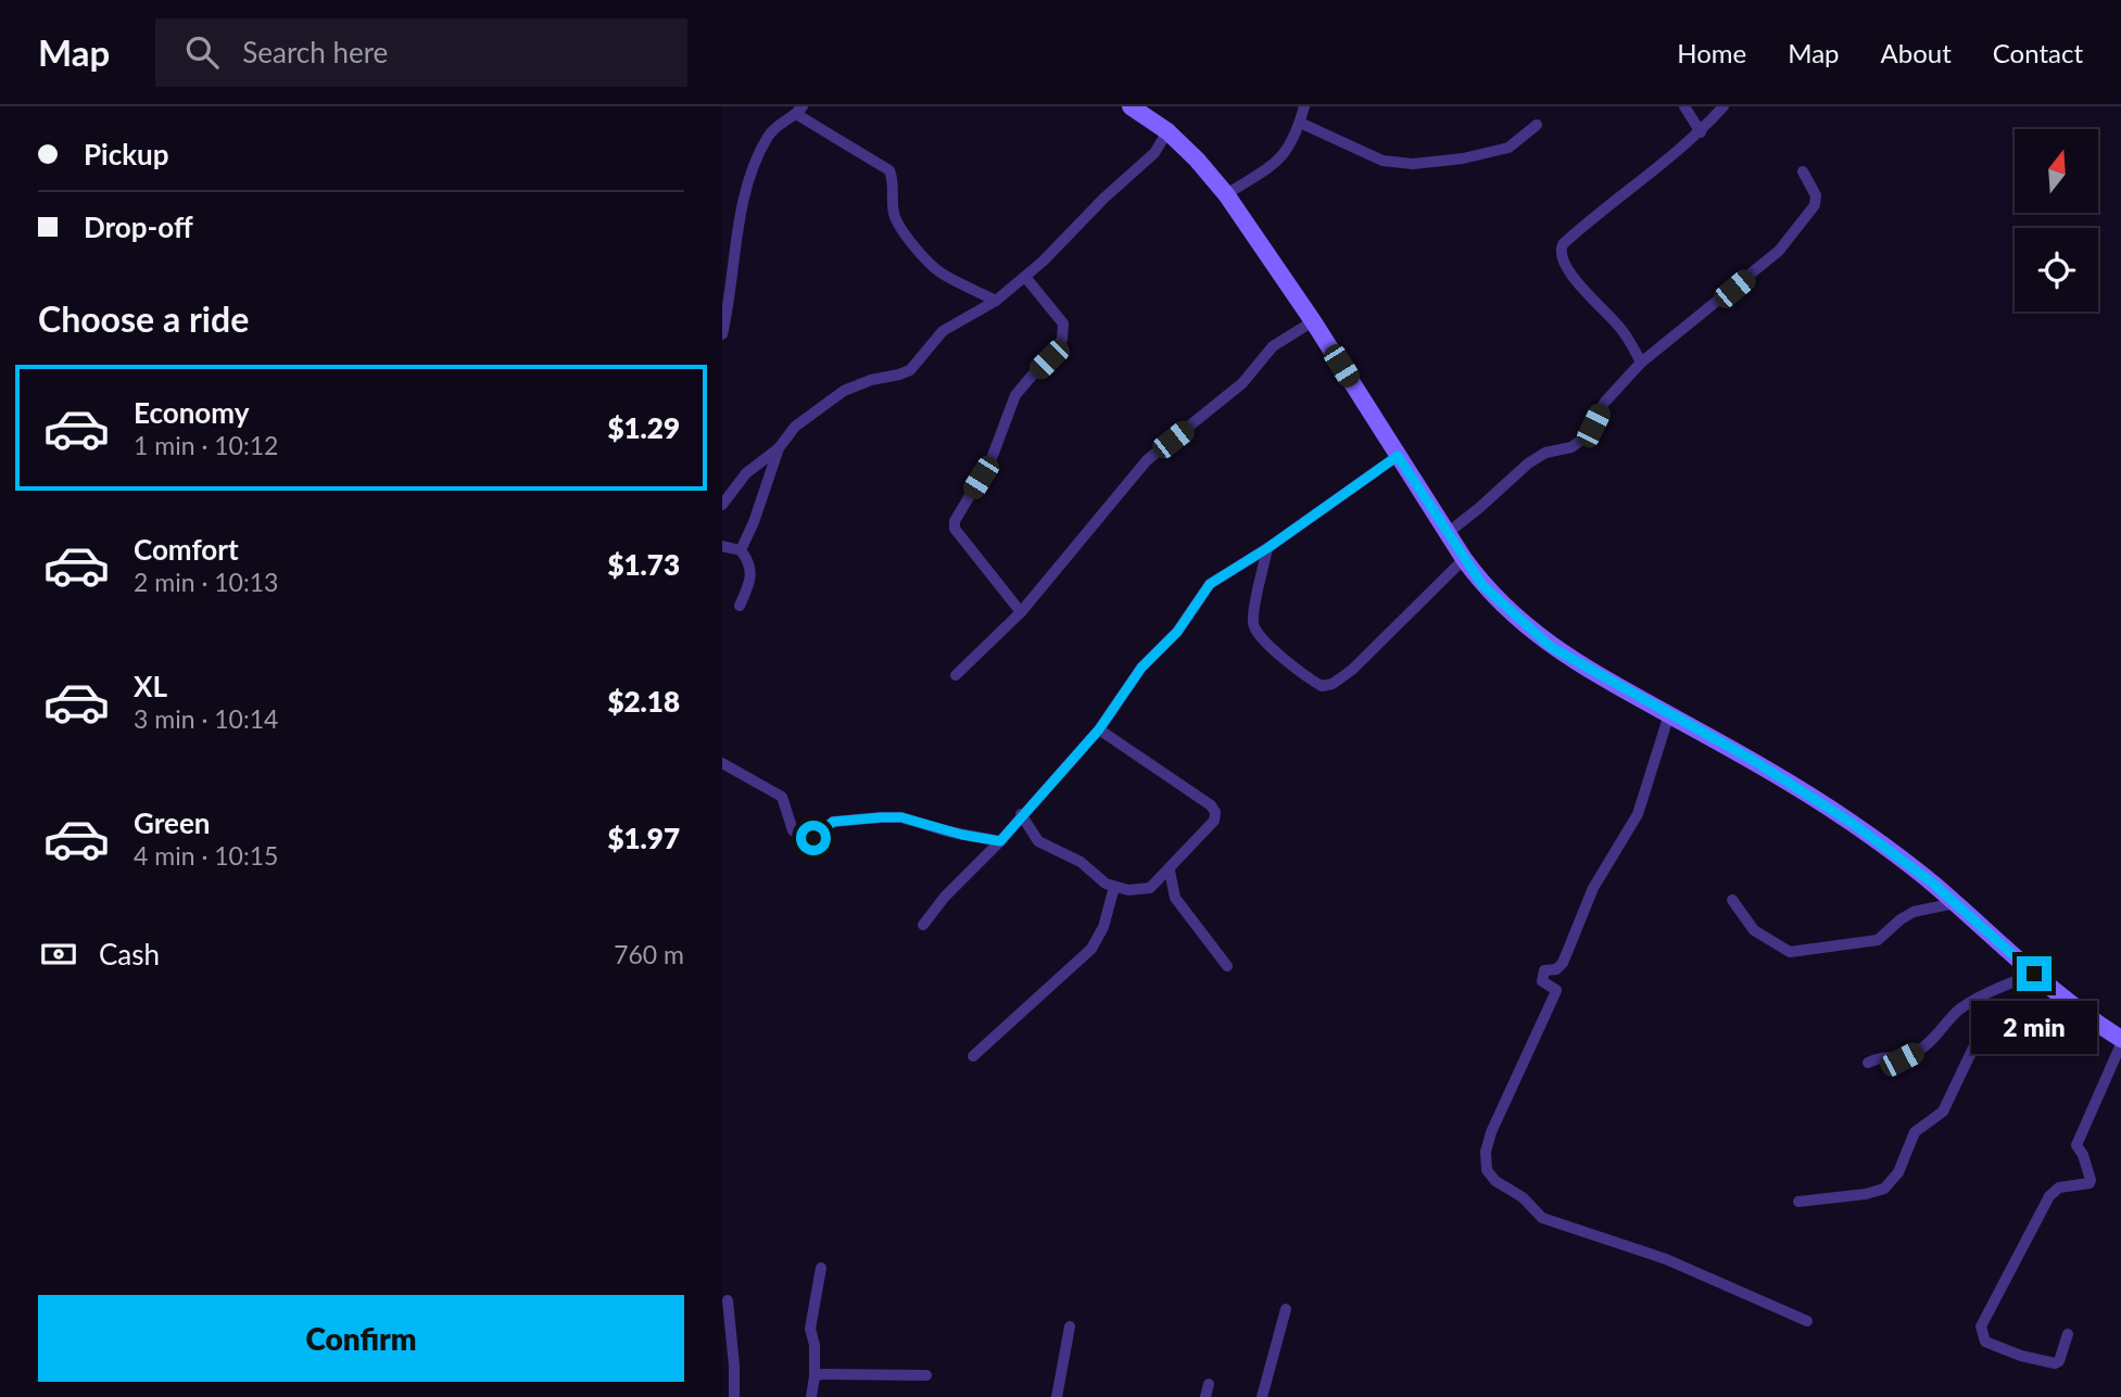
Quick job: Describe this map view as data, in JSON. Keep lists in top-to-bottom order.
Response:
{
  "north": "top",
  "page": {
    "header": "Map",
    "search": "Search here",
    "nav": [
      "Home",
      "Map",
      "About",
      "Contact"
    ],
    "banner": ["Pickup", "Drop-off"],
    "heading": "Choose a ride",
    "list": [
      {
        "name": "Economy",
        "note": "1 min · 10:12",
        "value": "$1.29"
      },
      {
        "name": "Comfort",
        "note": "2 min · 10:13",
        "value": "$1.73"
      },
      {
        "name": "XL",
        "note": "3 min · 10:14",
        "value": "$2.18"
      },
      {
        "name": "Green",
        "note": "4 min · 10:15",
        "value": "$1.97"
      }
    ],
    "pay": ["Cash", "760 m"],
    "bubble": "2 min",
    "buttons": "Confirm"
  }
}
